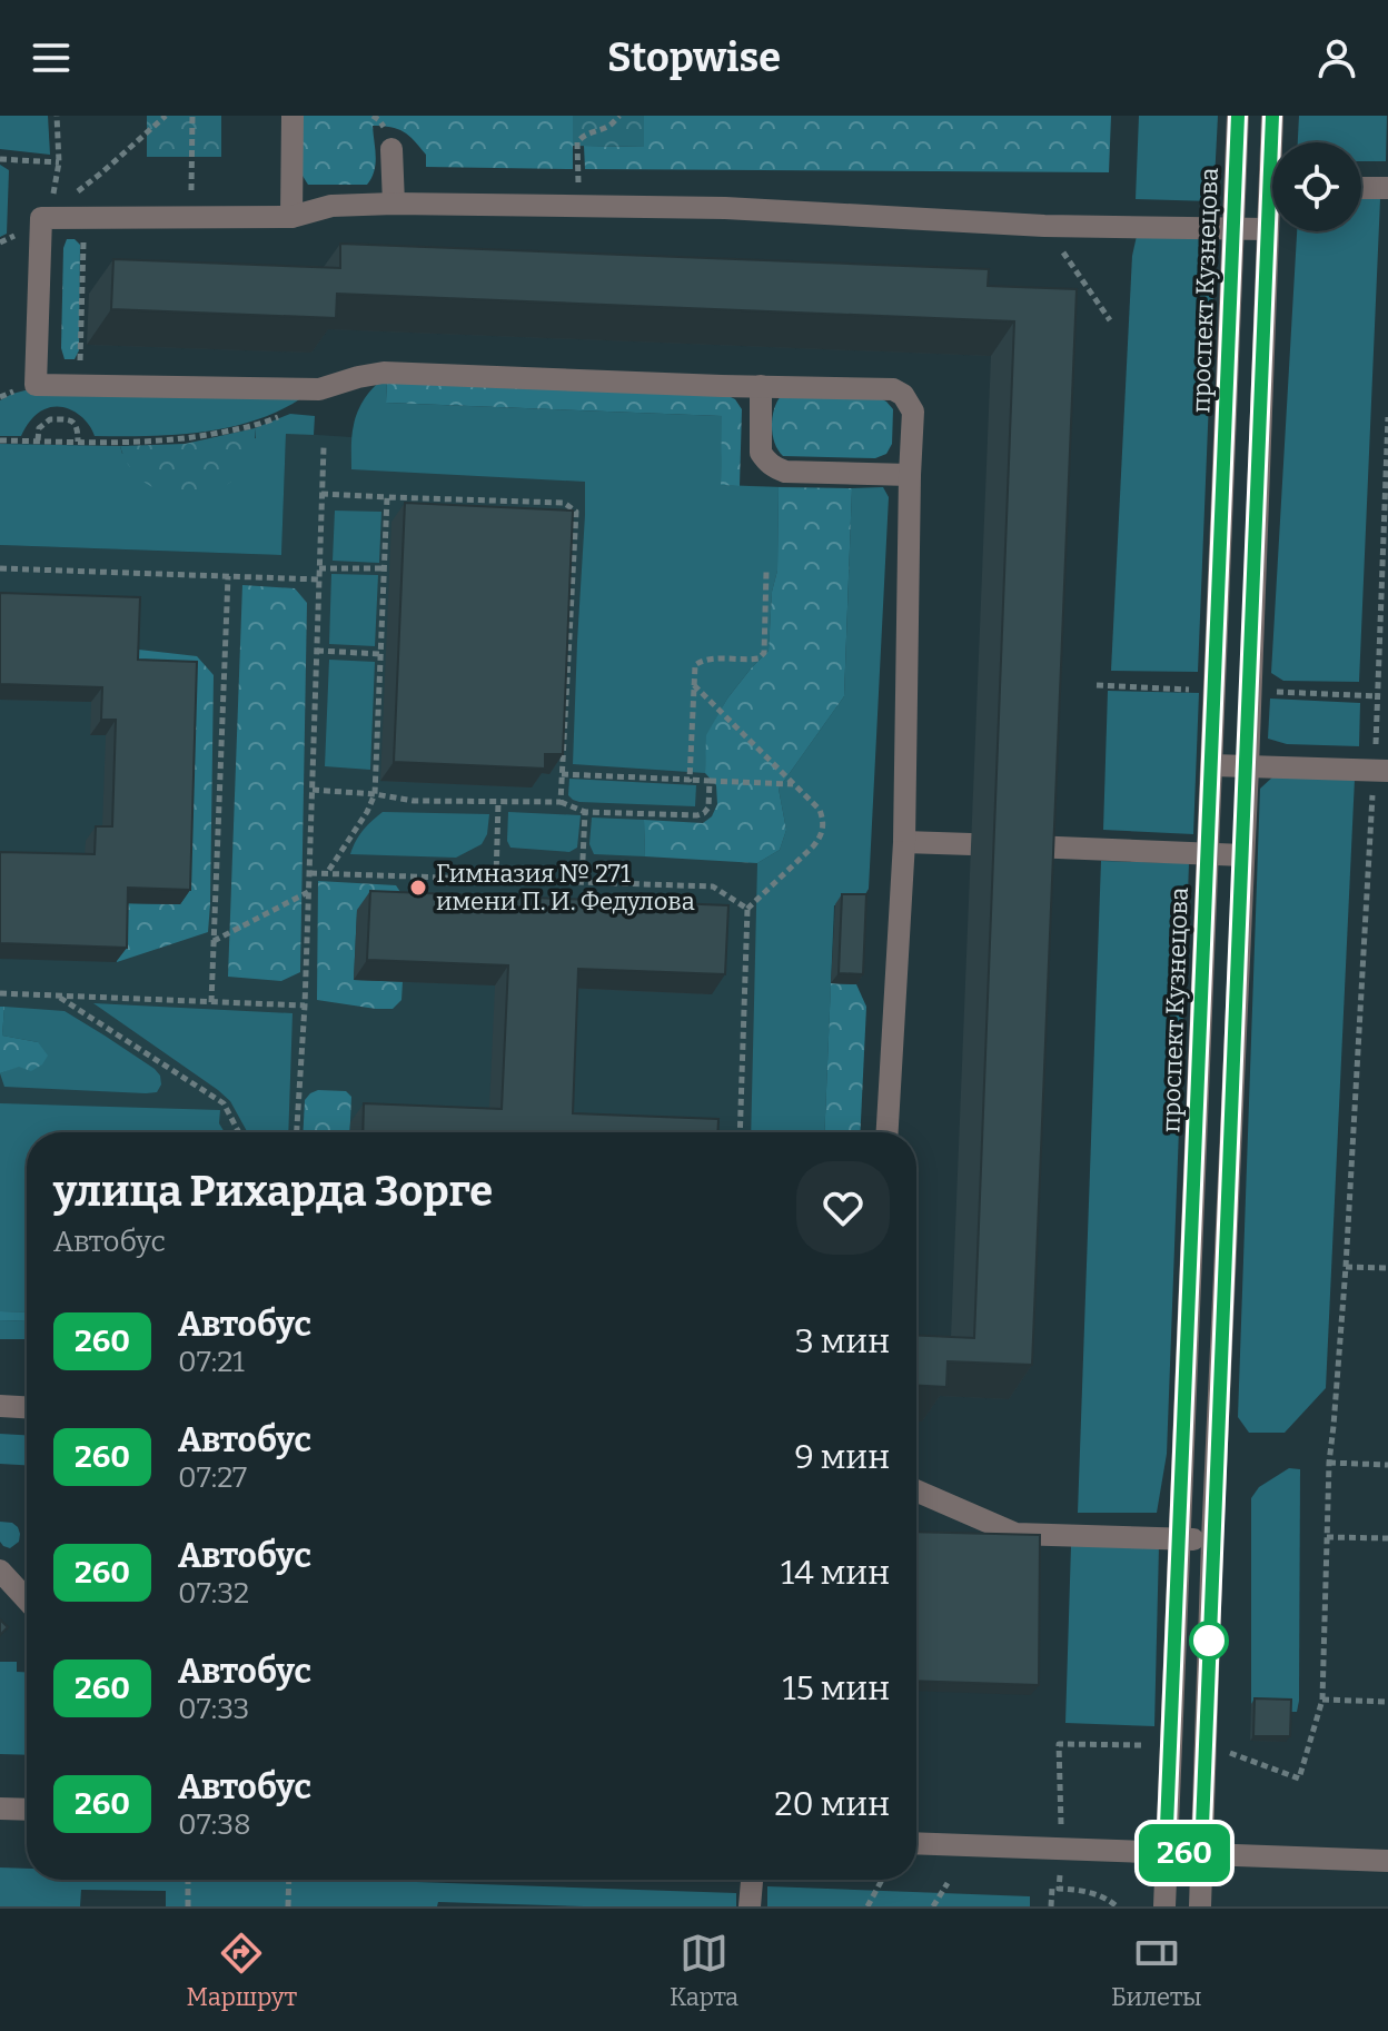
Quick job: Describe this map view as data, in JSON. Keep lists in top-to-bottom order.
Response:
{
  "streets": {
    "street": ["проспект Кузнецова"]
  },
  "places": ["Гимназия № 271 имени П. И. Федулова"],
  "lines": ["bus line 260"],
  "page": {
    "header": "Stopwise",
    "on_map": "260",
    "heading": ["улица Рихарда Зорге", "Автобус"],
    "list": [
      {
        "mark": "260",
        "name": "Автобус",
        "note": "07:21",
        "value": "3 мин"
      },
      {
        "mark": "260",
        "name": "Автобус",
        "note": "07:27",
        "value": "9 мин"
      },
      {
        "mark": "260",
        "name": "Автобус",
        "note": "07:32",
        "value": "14 мин"
      },
      {
        "mark": "260",
        "name": "Автобус",
        "note": "07:33",
        "value": "15 мин"
      },
      {
        "mark": "260",
        "name": "Автобус",
        "note": "07:38",
        "value": "20 мин"
      }
    ],
    "tabs": ["Маршрут", "Карта", "Билеты"]
  }
}
